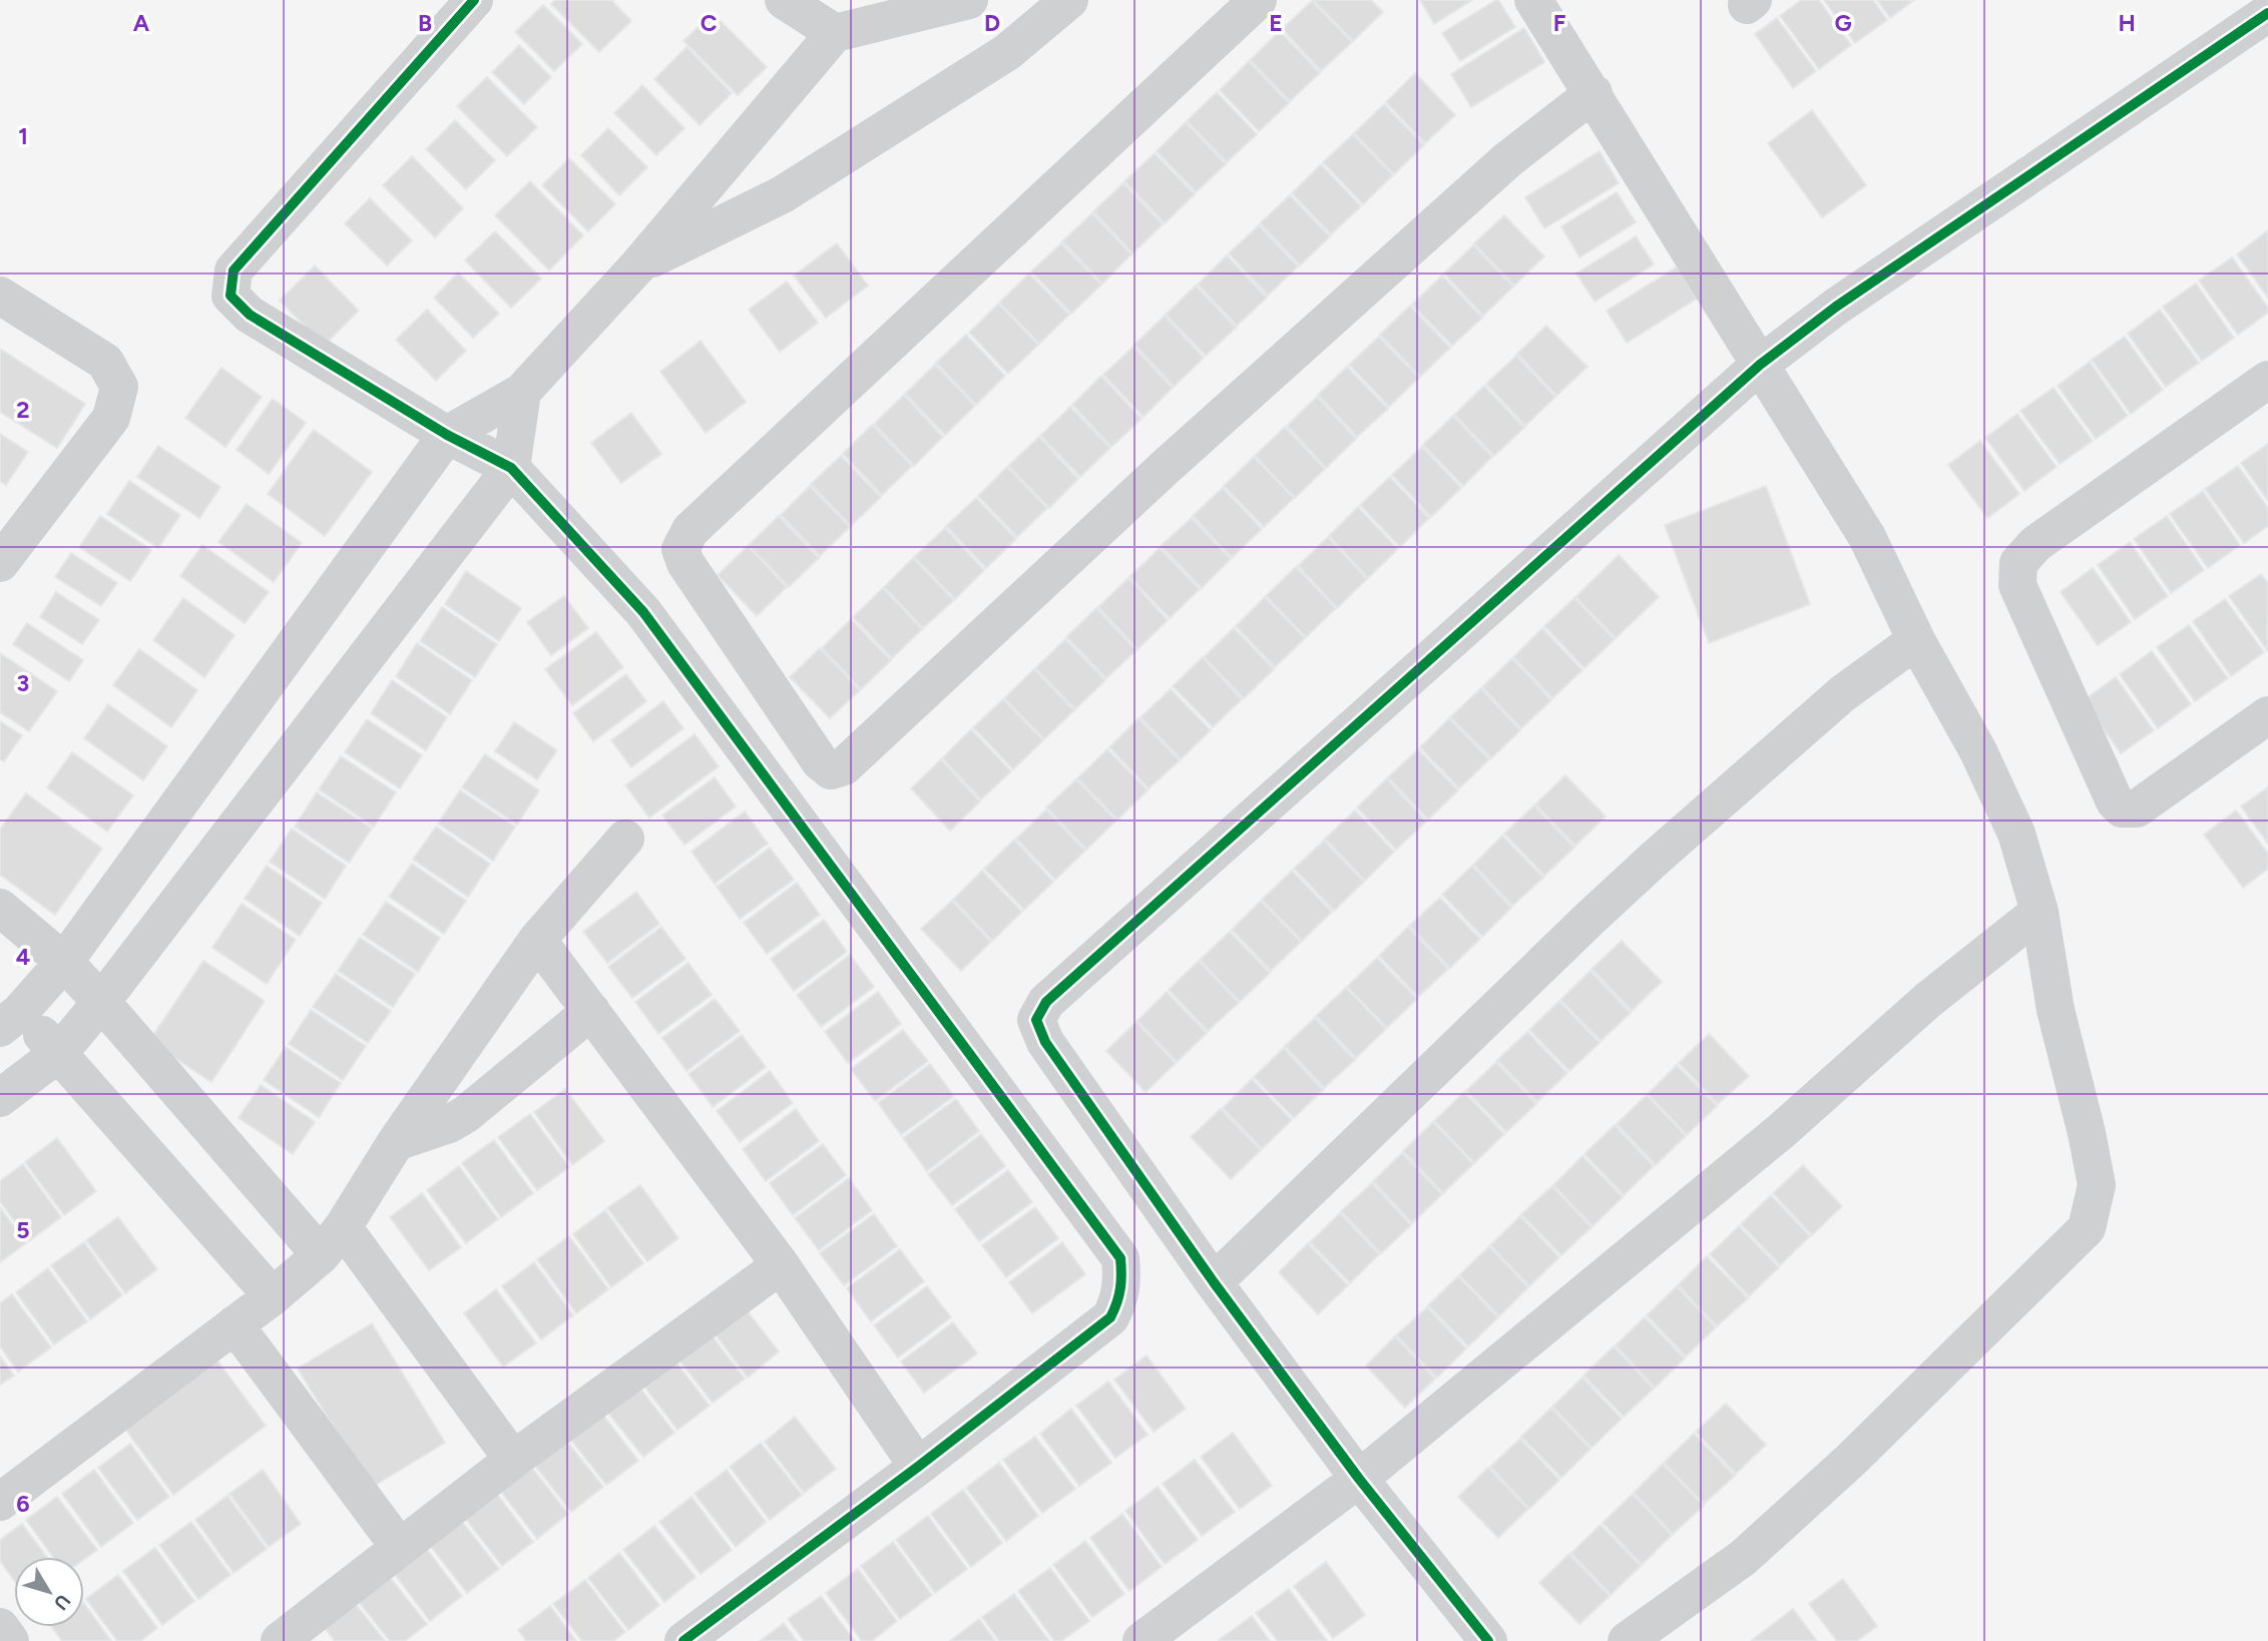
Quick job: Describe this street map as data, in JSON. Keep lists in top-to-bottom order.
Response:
{
  "north": "bottom right",
  "grid": {
    "columns": [
      "A",
      "B",
      "C",
      "D",
      "E",
      "F",
      "G",
      "H"
    ],
    "rows": [
      "1",
      "2",
      "3",
      "4",
      "5",
      "6"
    ]
  }
}
